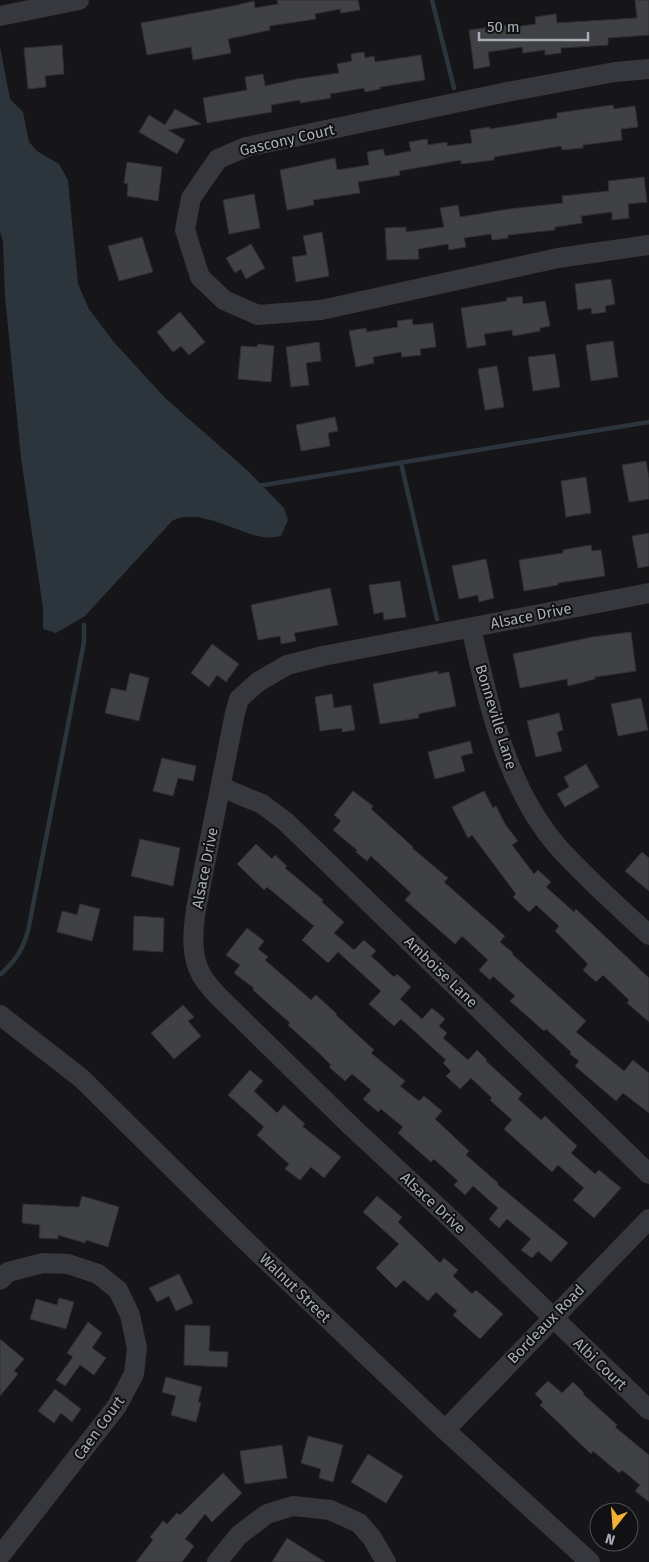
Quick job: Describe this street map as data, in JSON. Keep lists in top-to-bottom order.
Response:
{
  "streets": {
    "street": [
      "Gascony Court",
      "Alsace Drive",
      "Bonneville Lane",
      "Amboise Lane",
      "Walnut Street",
      "Bordeaux Road",
      "Albi Court",
      "Caen Court"
    ]
  },
  "crossings": [
    ["Alsace Drive", "Bonneville Lane"],
    ["Alsace Drive", "Amboise Lane"],
    ["Alsace Drive", "Bordeaux Road"],
    ["Alsace Drive", "Albi Court"],
    ["Walnut Street", "Bordeaux Road"],
    ["Bordeaux Road", "Albi Court"]
  ],
  "scale_bar": "50 m",
  "north": "bottom"
}
